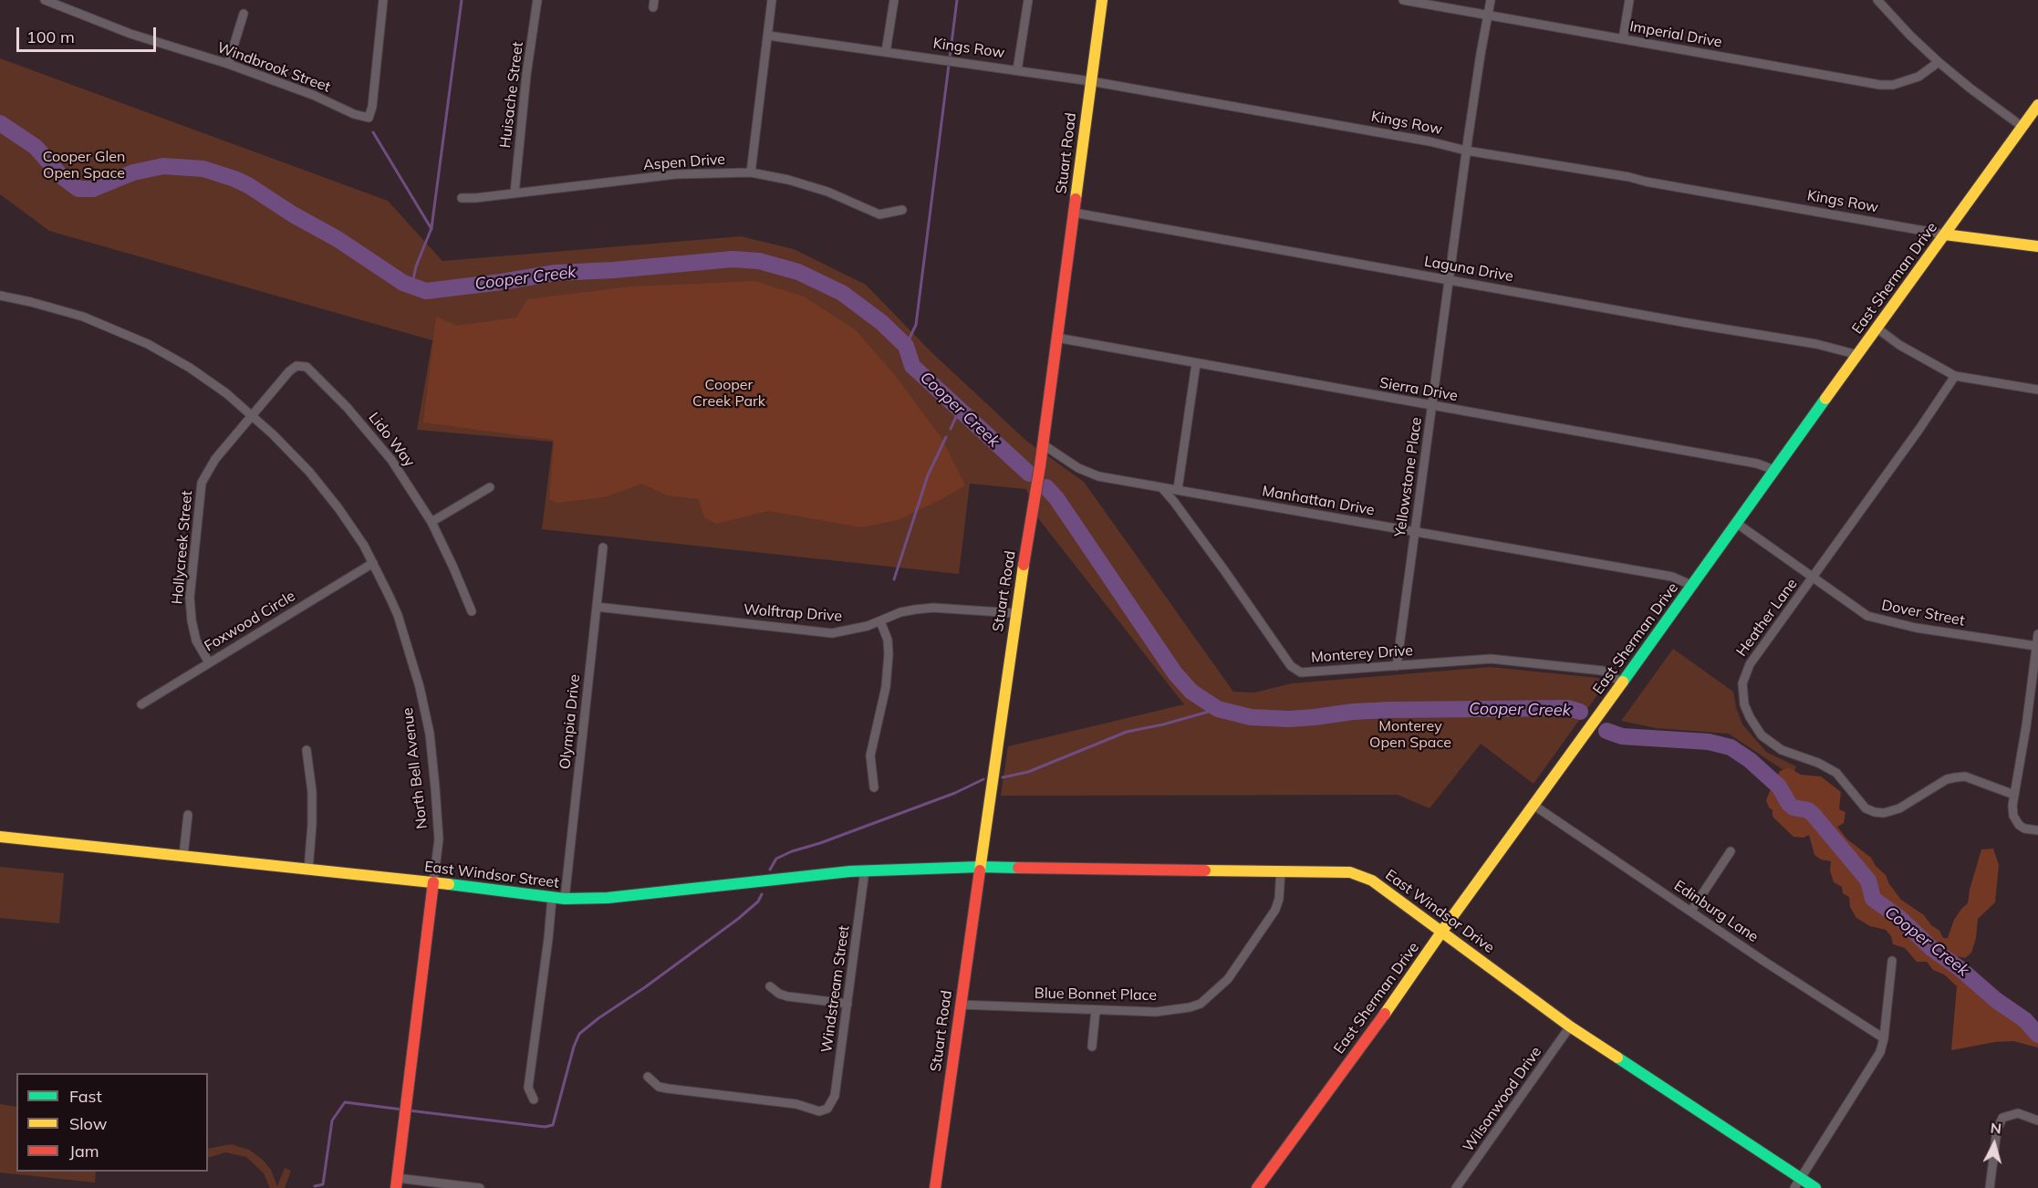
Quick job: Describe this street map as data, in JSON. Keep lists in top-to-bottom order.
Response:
{
  "streets": {
    "street": [
      "Imperial Drive",
      "Kings Row",
      "Windbrook Street",
      "Huisache Street",
      "Stuart Road",
      "Aspen Drive",
      "Laguna Drive",
      "East Sherman Drive",
      "Sierra Drive",
      "Lido Way",
      "Yellowstone Place",
      "Manhattan Drive",
      "Hollycreek Street",
      "Wolftrap Drive",
      "Dover Street",
      "Heather Lane",
      "Foxwood Circle",
      "Monterey Drive",
      "Olympia Drive",
      "North Bell Avenue",
      "East Windsor Street",
      "East Windsor Drive",
      "Edinburg Lane",
      "Windstream Street",
      "Blue Bonnet Place",
      "Wilsonwood Drive"
    ]
  },
  "crossings": [
    ["Imperial Drive", "Yellowstone Place"],
    ["Kings Row", "Stuart Road"],
    ["Kings Row", "East Sherman Drive"],
    ["Kings Row", "Yellowstone Place"],
    ["Huisache Street", "Aspen Drive"],
    ["Stuart Road", "Laguna Drive"],
    ["Stuart Road", "Sierra Drive"],
    ["Stuart Road", "Manhattan Drive"],
    ["Stuart Road", "Wolftrap Drive"],
    ["Stuart Road", "East Windsor Street"],
    ["Stuart Road", "East Windsor Drive"],
    ["Stuart Road", "Blue Bonnet Place"],
    ["Laguna Drive", "East Sherman Drive"],
    ["Laguna Drive", "Yellowstone Place"],
    ["East Sherman Drive", "Sierra Drive"],
    ["East Sherman Drive", "Manhattan Drive"],
    ["East Sherman Drive", "Dover Street"],
    ["East Sherman Drive", "Monterey Drive"],
    ["East Sherman Drive", "East Windsor Drive"],
    ["East Sherman Drive", "Edinburg Lane"],
    ["Sierra Drive", "Yellowstone Place"],
    ["Lido Way", "Hollycreek Street"],
    ["Lido Way", "North Bell Avenue"],
    ["Yellowstone Place", "Manhattan Drive"],
    ["Yellowstone Place", "Monterey Drive"],
    ["Manhattan Drive", "Monterey Drive"],
    ["Hollycreek Street", "Foxwood Circle"],
    ["Hollycreek Street", "North Bell Avenue"],
    ["Wolftrap Drive", "Olympia Drive"],
    ["Dover Street", "Heather Lane"],
    ["Foxwood Circle", "North Bell Avenue"],
    ["Olympia Drive", "East Windsor Street"],
    ["North Bell Avenue", "East Windsor Street"],
    ["East Windsor Street", "East Windsor Drive"],
    ["East Windsor Street", "Windstream Street"],
    ["East Windsor Drive", "Blue Bonnet Place"],
    ["East Windsor Drive", "Wilsonwood Drive"]
  ],
  "water": ["Cooper Creek"],
  "parks": ["Cooper Glen Open Space", "Cooper Creek Park", "Monterey Open Space"],
  "legend": ["Fast", "Slow", "Jam"],
  "scale_bar": "100 m",
  "north": "top"
}
